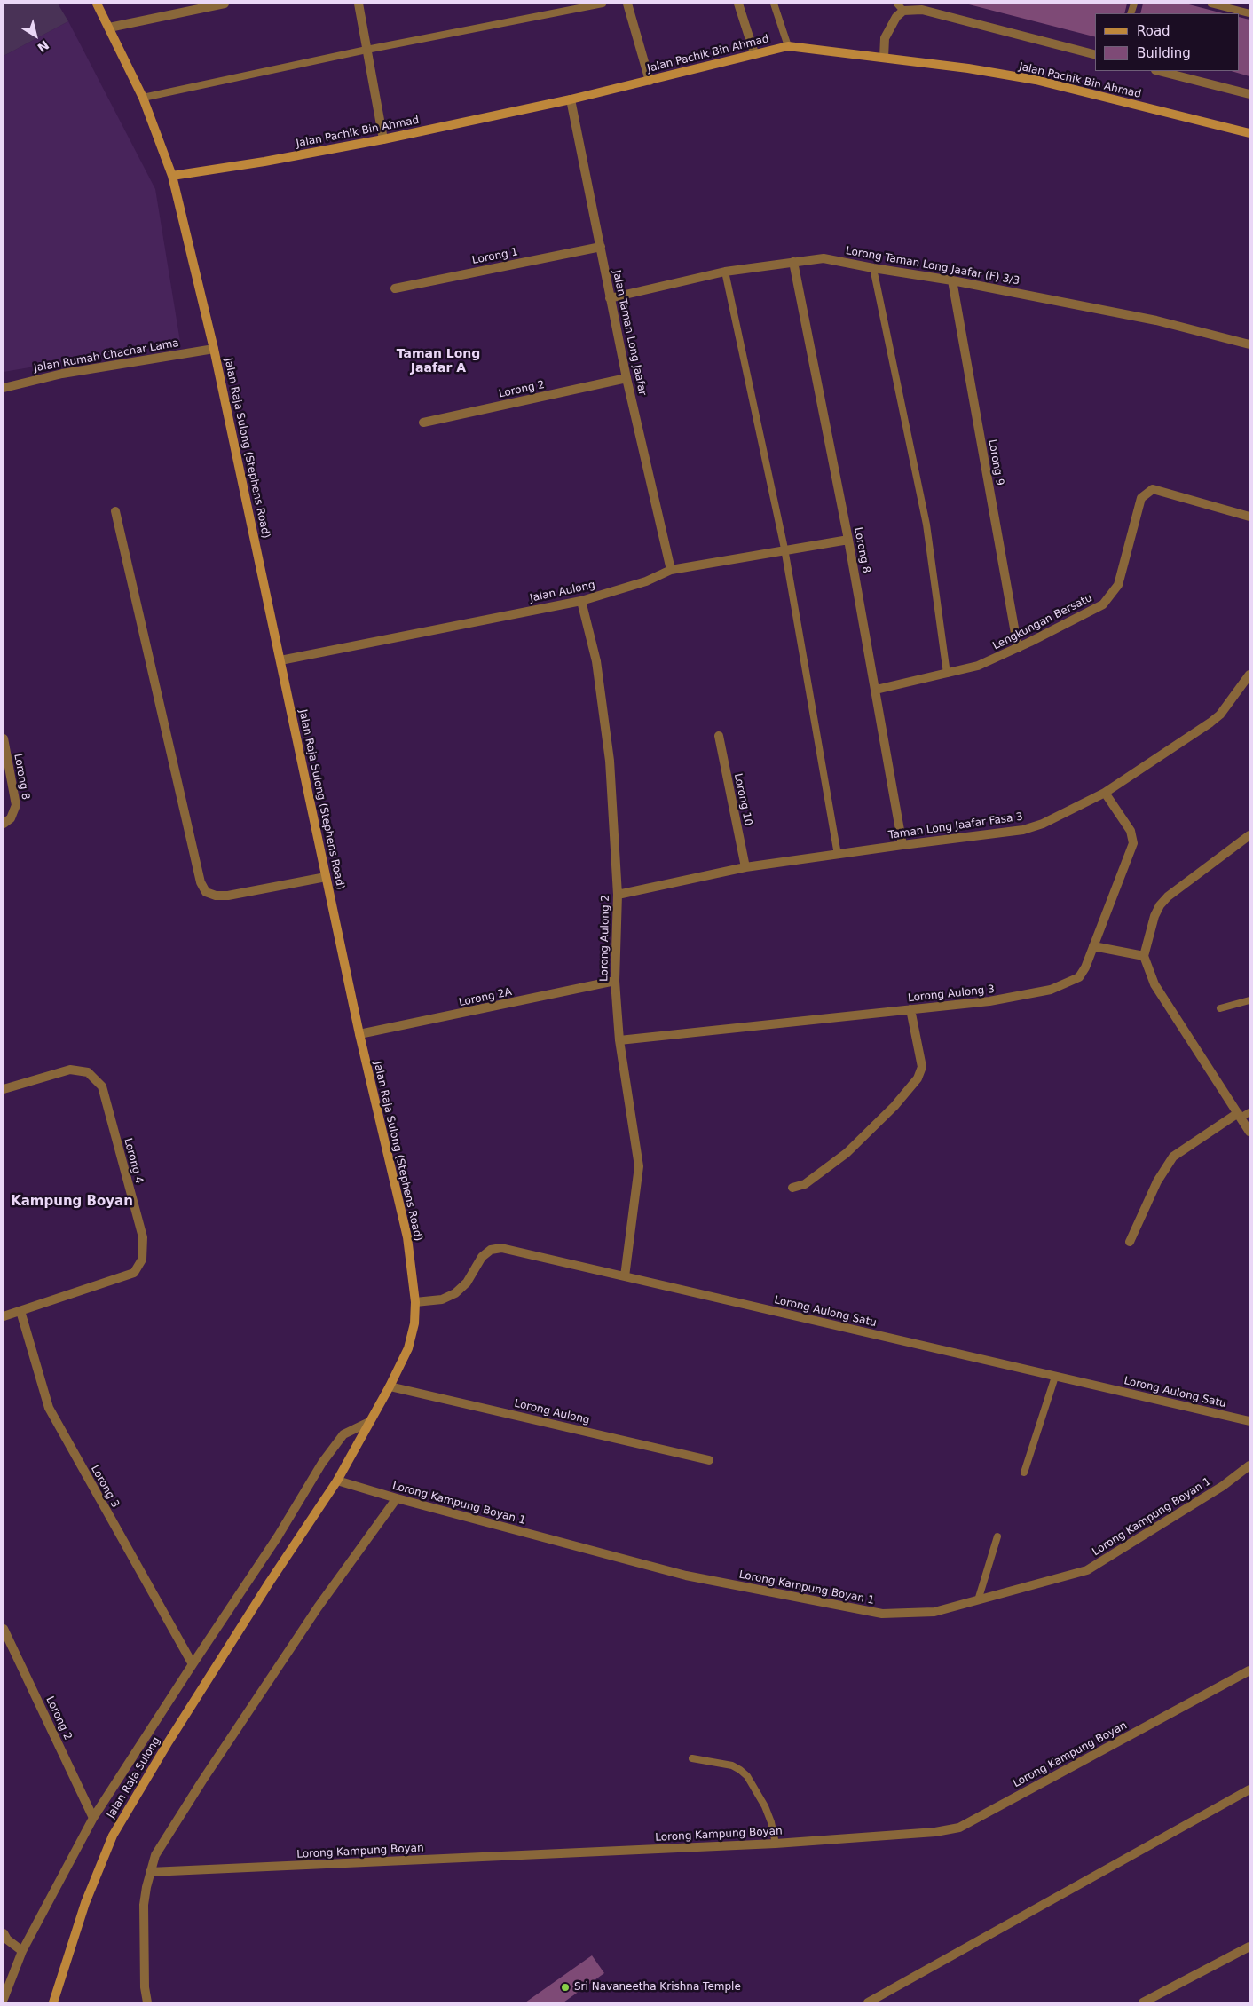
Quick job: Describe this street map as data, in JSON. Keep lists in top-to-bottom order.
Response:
{
  "streets": {
    "street": [
      "Jalan Pachik Bin Ahmad",
      "Lorong 1",
      "Lorong Taman Long Jaafar (F) 3/3",
      "Jalan Taman Long Jaafar",
      "Jalan Rumah Chachar Lama",
      "Lorong 2",
      "Jalan Raja Sulong (Stephens Road)",
      "Lorong 9",
      "Lorong 8",
      "Jalan Aulong",
      "Lengkungan Bersatu",
      "Lorong 10",
      "Taman Long Jaafar Fasa 3",
      "Lorong Aulong 2",
      "Lorong Aulong 3",
      "Lorong 2A",
      "Lorong 4",
      "Lorong Aulong Satu",
      "Lorong Aulong",
      "Lorong 3",
      "Lorong Kampung Boyan 1",
      "Lorong Kampung Boyan",
      "Jalan Raja Sulong"
    ]
  },
  "crossings": [
    ["Jalan Pachik Bin Ahmad", "Jalan Taman Long Jaafar"],
    ["Jalan Pachik Bin Ahmad", "Jalan Raja Sulong (Stephens Road)"],
    ["Lorong 1", "Jalan Taman Long Jaafar"],
    ["Lorong Taman Long Jaafar (F) 3/3", "Jalan Taman Long Jaafar"],
    ["Lorong Taman Long Jaafar (F) 3/3", "Lorong 9"],
    ["Lorong Taman Long Jaafar (F) 3/3", "Lorong 8"],
    ["Jalan Taman Long Jaafar", "Lorong 2"],
    ["Jalan Taman Long Jaafar", "Jalan Aulong"],
    ["Jalan Rumah Chachar Lama", "Jalan Raja Sulong (Stephens Road)"],
    ["Jalan Raja Sulong (Stephens Road)", "Jalan Aulong"],
    ["Jalan Raja Sulong (Stephens Road)", "Lorong 2A"],
    ["Jalan Raja Sulong (Stephens Road)", "Lorong Aulong Satu"],
    ["Jalan Raja Sulong (Stephens Road)", "Lorong Aulong"],
    ["Jalan Raja Sulong (Stephens Road)", "Lorong Kampung Boyan 1"],
    ["Jalan Raja Sulong (Stephens Road)", "Jalan Raja Sulong"],
    ["Lorong 9", "Lengkungan Bersatu"],
    ["Lorong 8", "Jalan Aulong"],
    ["Lorong 8", "Lengkungan Bersatu"],
    ["Lorong 8", "Taman Long Jaafar Fasa 3"],
    ["Jalan Aulong", "Lorong Aulong 2"],
    ["Lorong 10", "Taman Long Jaafar Fasa 3"],
    ["Taman Long Jaafar Fasa 3", "Lorong Aulong 2"],
    ["Taman Long Jaafar Fasa 3", "Lorong Aulong 3"],
    ["Lorong Aulong 2", "Lorong Aulong 3"],
    ["Lorong Aulong 2", "Lorong 2A"],
    ["Lorong Aulong 2", "Lorong Aulong Satu"],
    ["Lorong 4", "Lorong 3"]
  ],
  "districts": ["Taman Long Jaafar A", "Kampung Boyan"],
  "places": ["Sri Navaneetha Krishna Temple"],
  "legend": ["Road", "Building"],
  "north": "bottom right"
}
